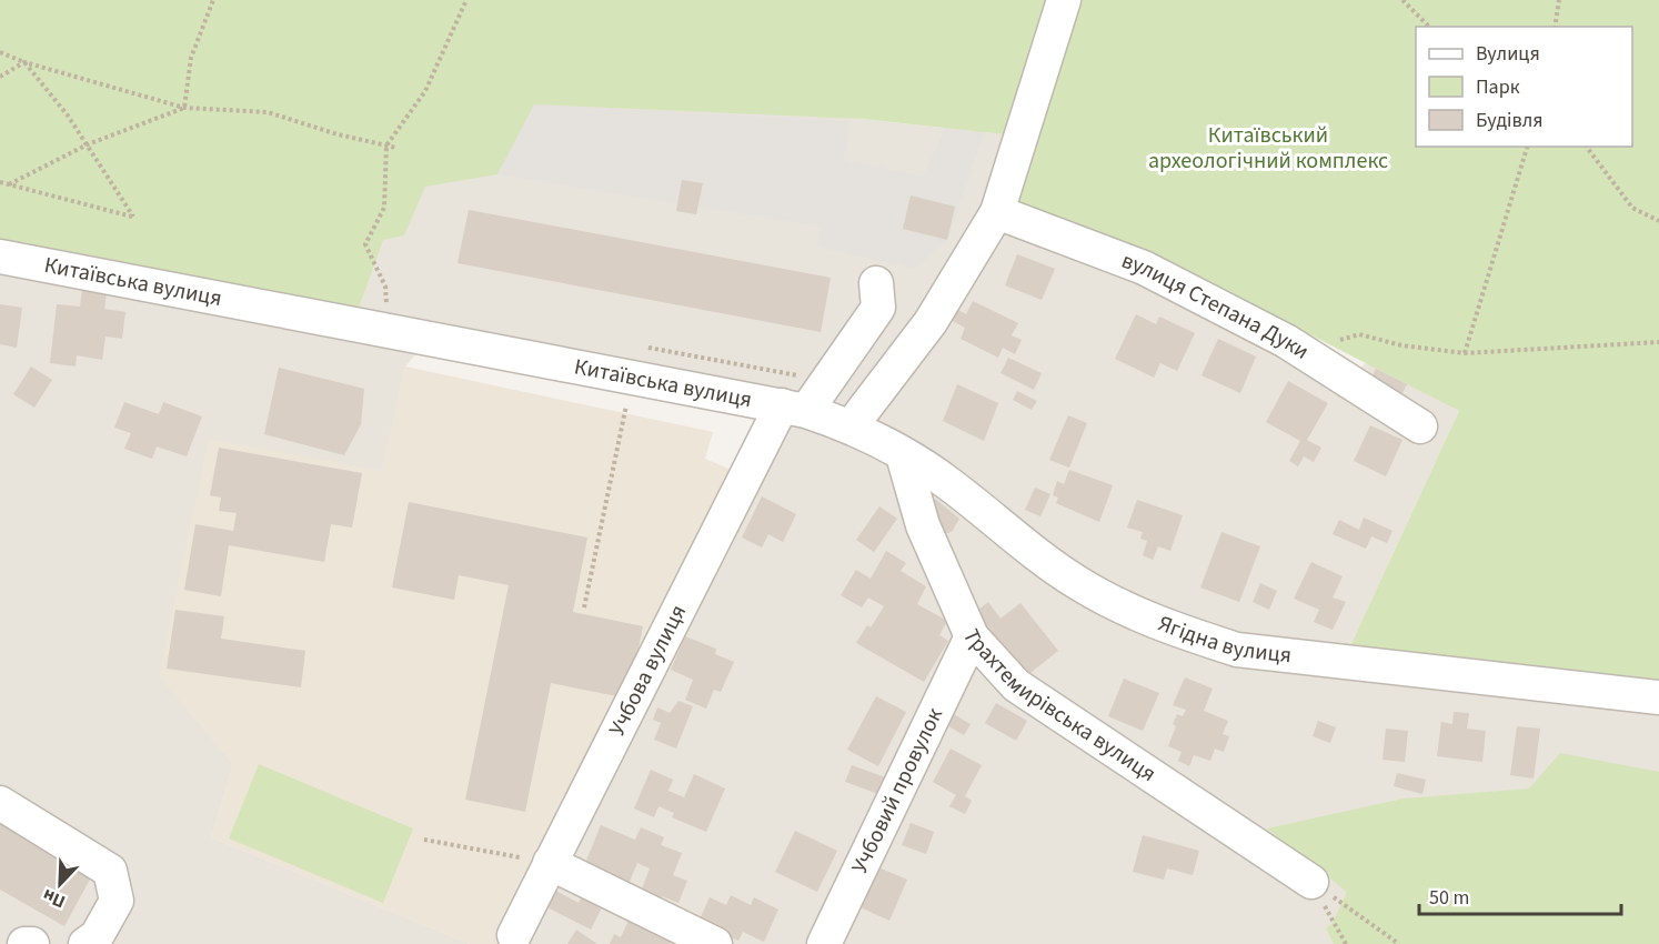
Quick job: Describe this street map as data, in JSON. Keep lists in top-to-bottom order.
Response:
{
  "streets": {
    "street": [
      "Китаївська вулиця",
      "вулиця Степана Дуки",
      "Ягідна вулиця",
      "Учбова вулиця",
      "Трахтемирівська вулиця",
      "Учбовий провулок"
    ]
  },
  "crossings": [
    ["Китаївська вулиця", "Ягідна вулиця"],
    ["Китаївська вулиця", "Учбова вулиця"],
    ["Ягідна вулиця", "Трахтемирівська вулиця"],
    ["Трахтемирівська вулиця", "Учбовий провулок"]
  ],
  "parks": ["Китаївський археологічний комплекс"],
  "legend": ["Вулиця", "Парк", "Будівля"],
  "scale_bar": "50 m",
  "north": "bottom left"
}
